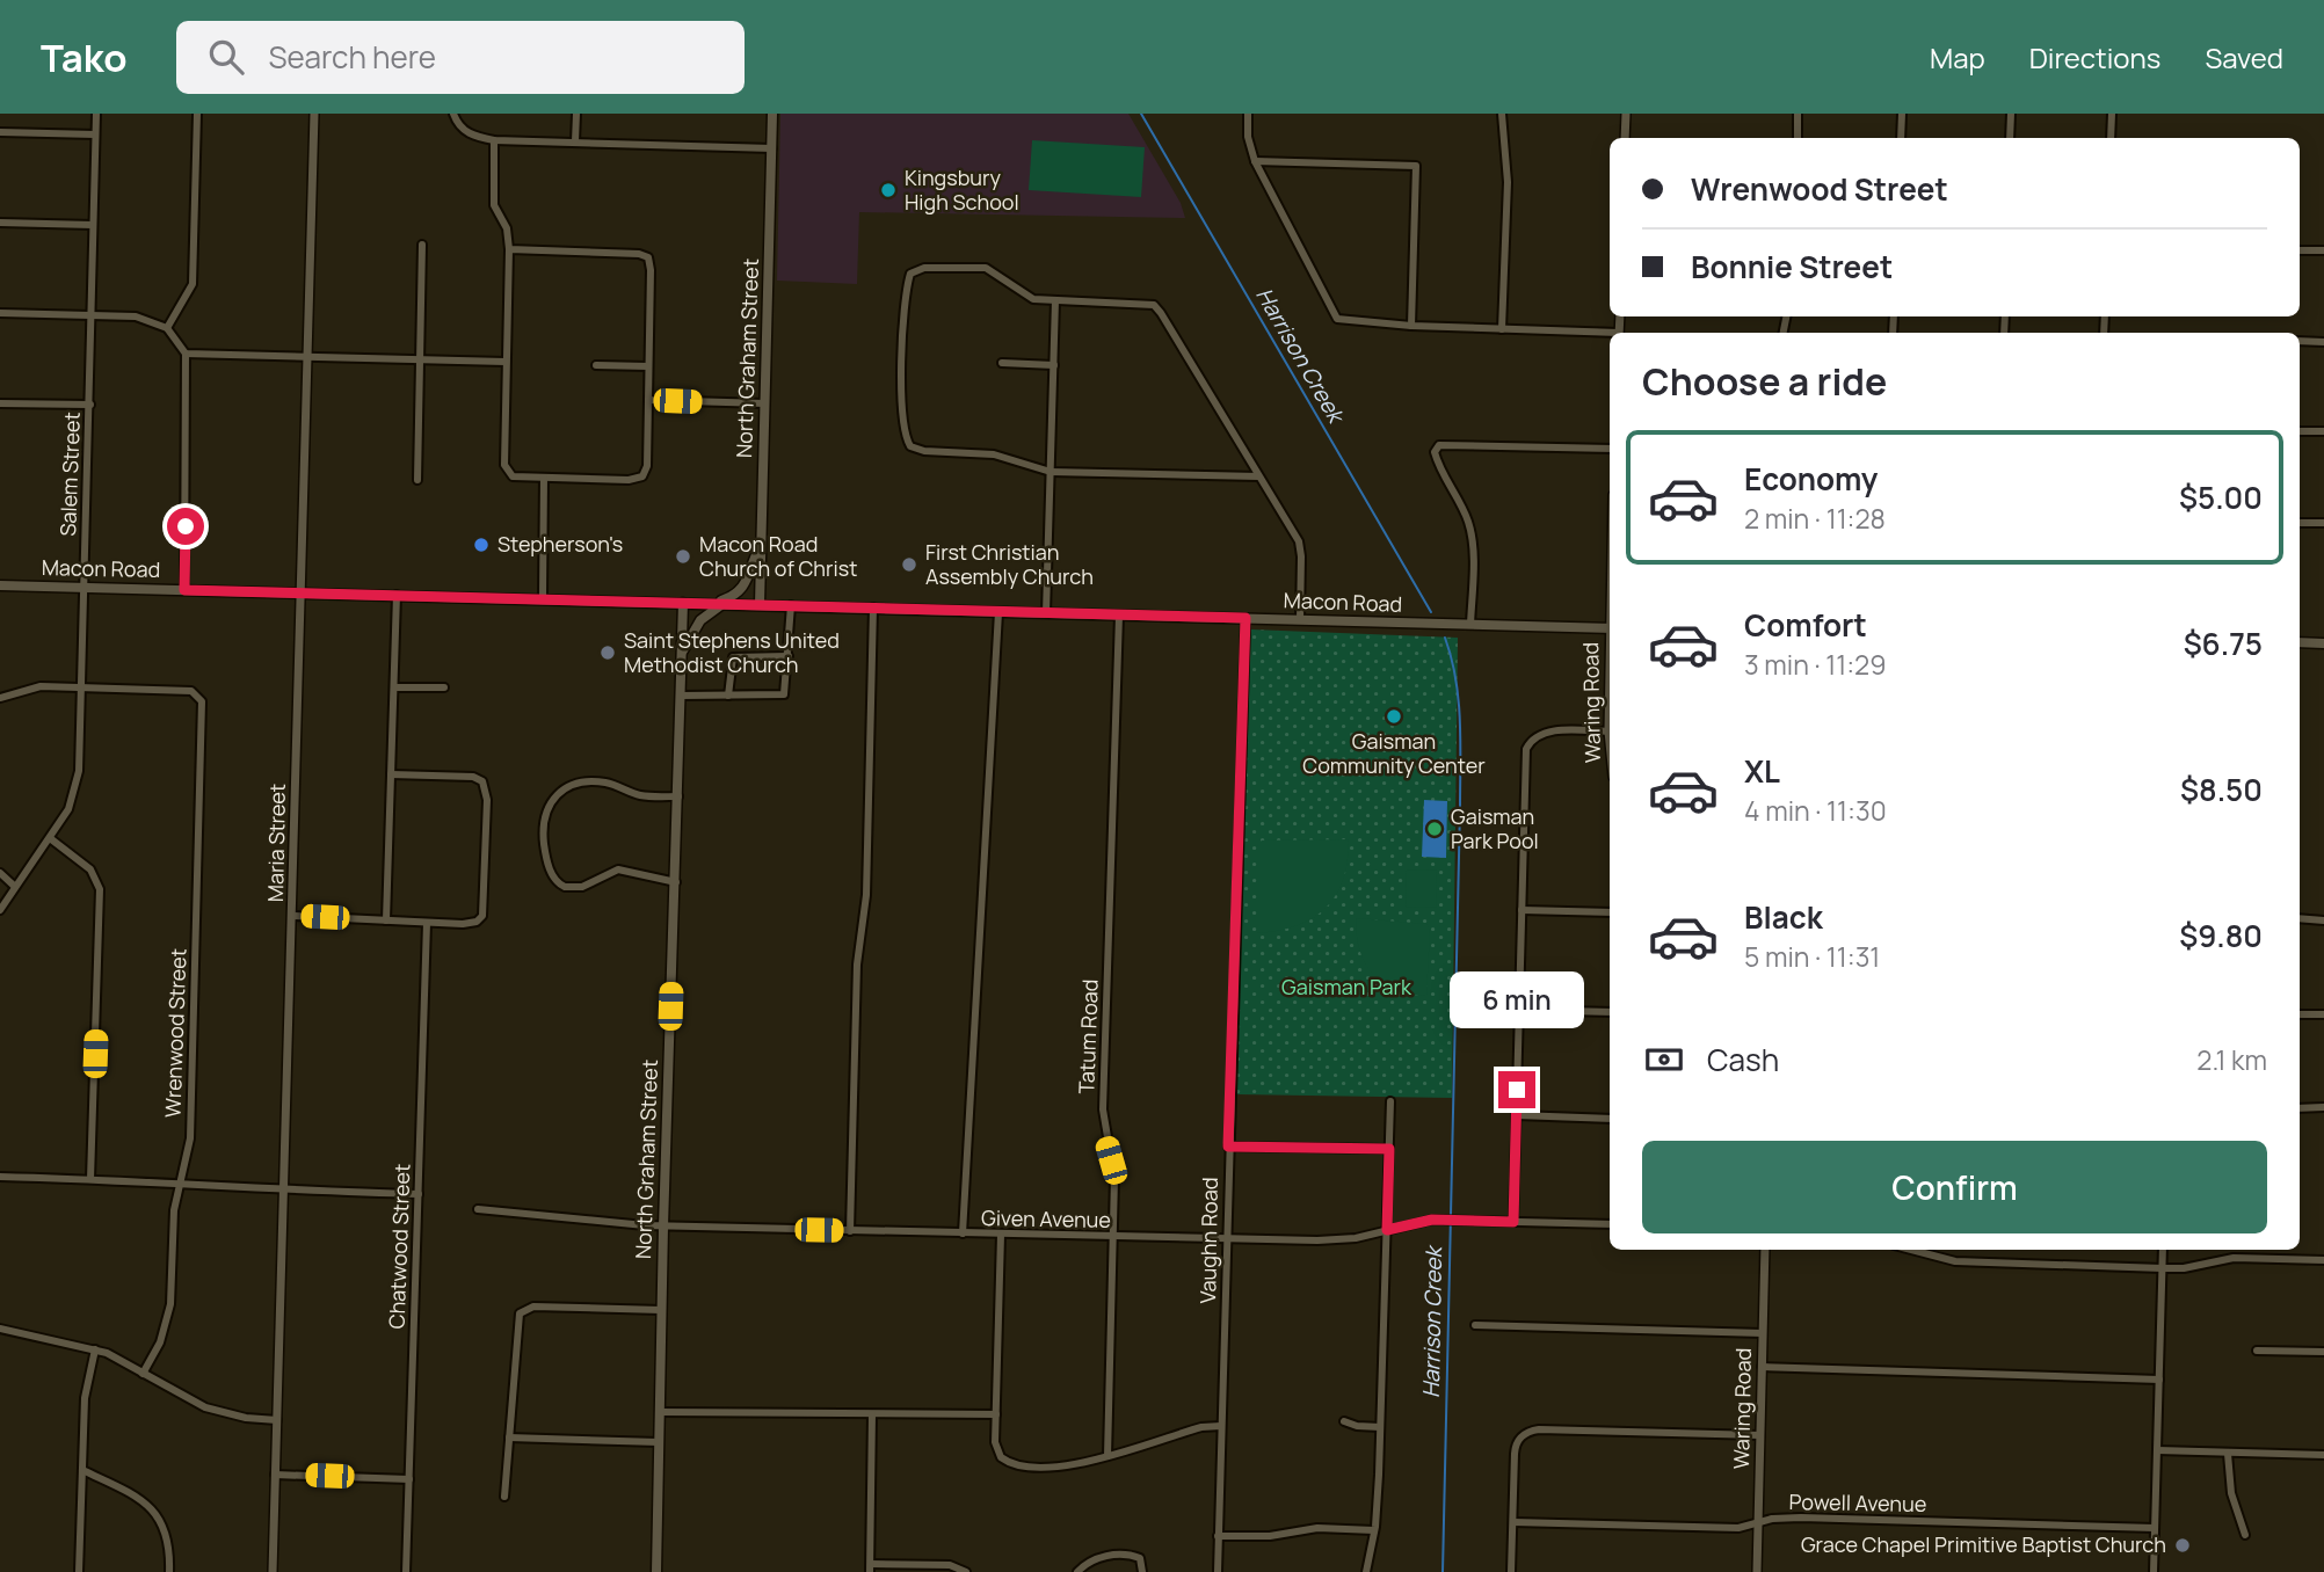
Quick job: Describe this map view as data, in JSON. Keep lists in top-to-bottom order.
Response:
{
  "streets": {
    "main road": ["North Graham Street", "Macon Road"],
    "street": [
      "Salem Street",
      "Waring Road",
      "Maria Street",
      "Wrenwood Street",
      "Tatum Road",
      "Given Avenue",
      "Vaughn Road",
      "Chatwood Street",
      "Powell Avenue"
    ]
  },
  "crossings": [
    ["North Graham Street", "Macon Road"],
    ["North Graham Street", "Given Avenue"],
    ["Salem Street", "Macon Road"],
    ["Salem Street", "Wrenwood Street"],
    ["Macon Road", "Maria Street"],
    ["Macon Road", "Tatum Road"],
    ["Macon Road", "Vaughn Road"],
    ["Waring Road", "Powell Avenue"],
    ["Tatum Road", "Given Avenue"],
    ["Given Avenue", "Vaughn Road"]
  ],
  "water": ["Harrison Creek"],
  "parks": ["Gaisman Park"],
  "places": [
    "Kingsbury High School",
    "Stepherson's",
    "Macon Road Church of Christ",
    "First Christian Assembly Church",
    "Saint Stephens United Methodist Church",
    "Gaisman Community Center",
    "Gaisman Park Pool",
    "Grace Chapel Primitive Baptist Church"
  ],
  "page": {
    "header": "Tako",
    "search": "Search here",
    "nav": ["Map", "Directions", "Saved"],
    "banner": ["Wrenwood Street", "Bonnie Street"],
    "heading": "Choose a ride",
    "list": [
      {
        "name": "Economy",
        "note": "2 min · 11:28",
        "value": "$5.00"
      },
      {
        "name": "Comfort",
        "note": "3 min · 11:29",
        "value": "$6.75"
      },
      {
        "name": "XL",
        "note": "4 min · 11:30",
        "value": "$8.50"
      },
      {
        "name": "Black",
        "note": "5 min · 11:31",
        "value": "$9.80"
      }
    ],
    "bubble": "6 min",
    "pay": ["Cash", "2.1 km"],
    "buttons": "Confirm"
  }
}
